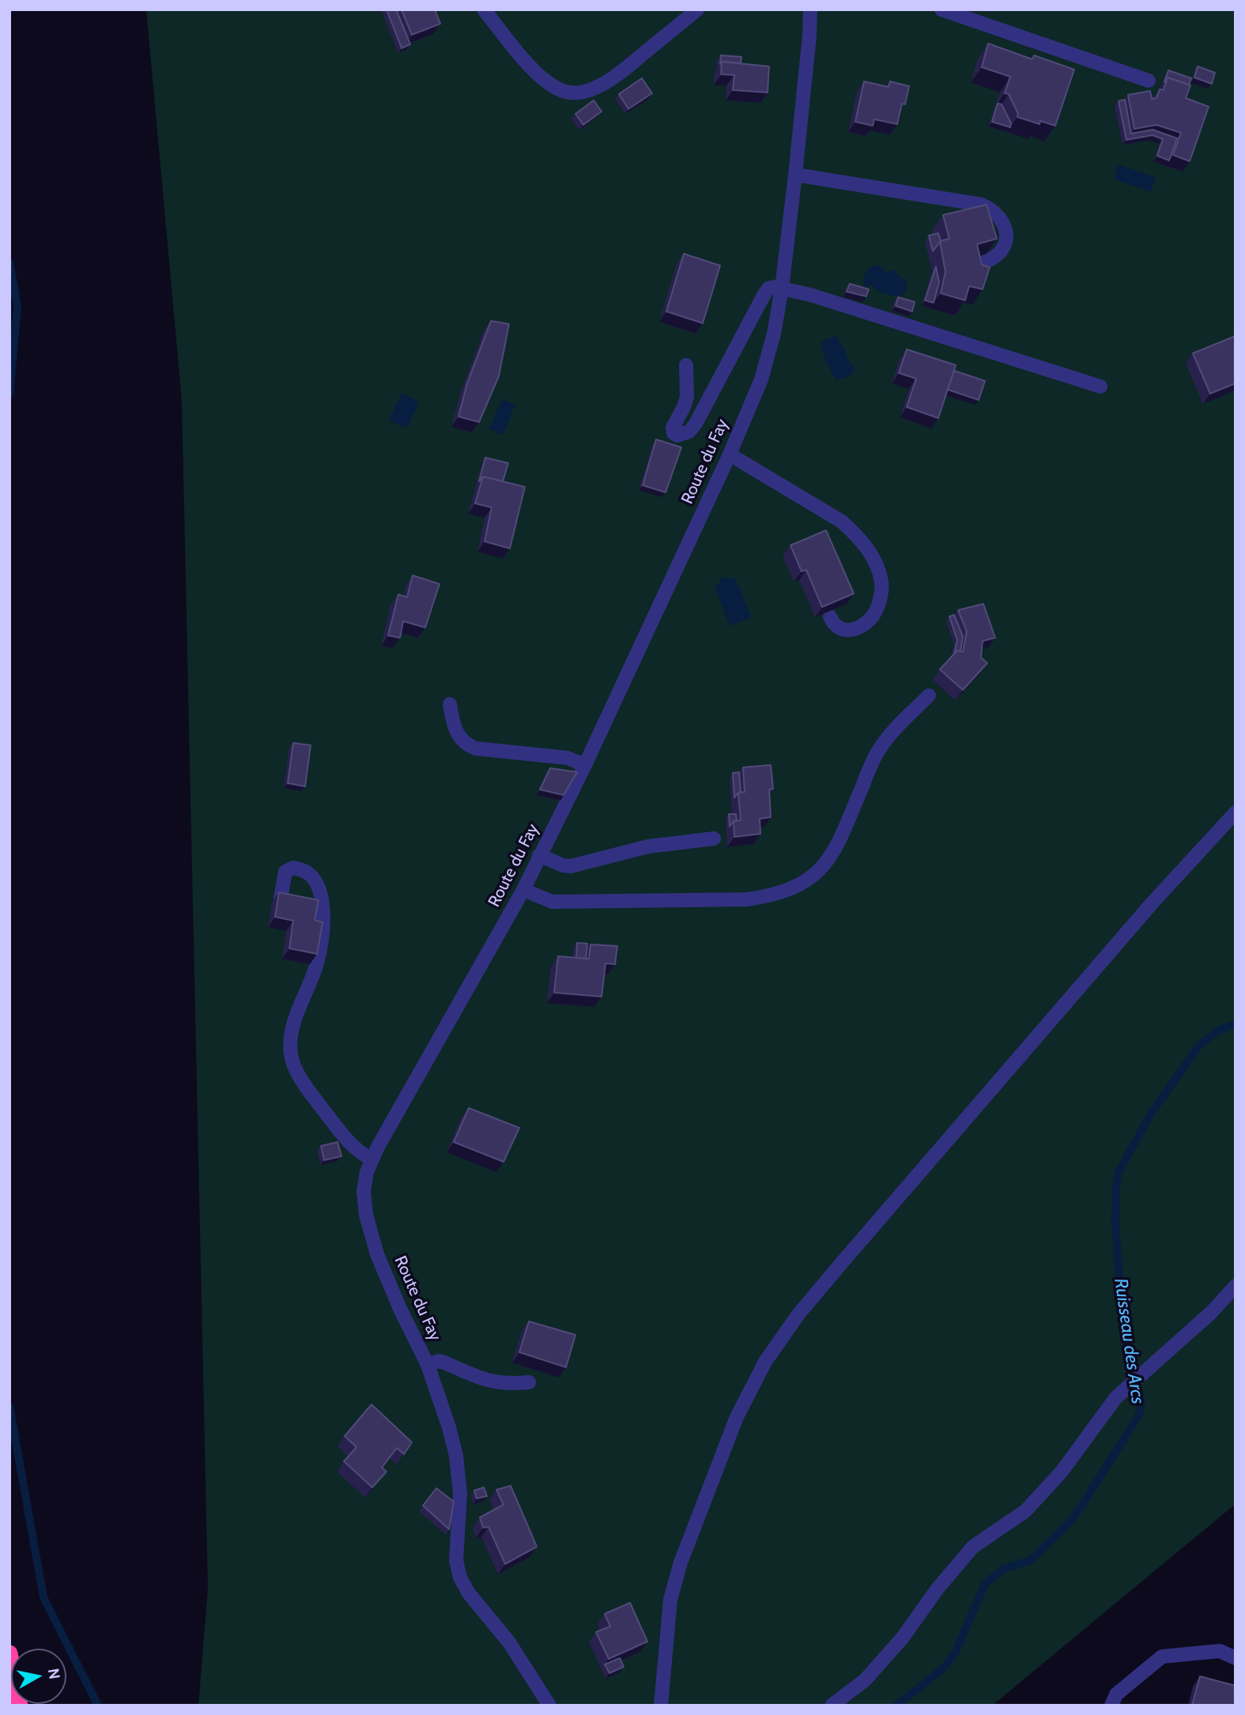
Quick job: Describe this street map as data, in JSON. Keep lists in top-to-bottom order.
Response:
{
  "streets": {
    "street": ["Route du Fay"]
  },
  "water": ["Ruisseau des Arcs"],
  "north": "right"
}
